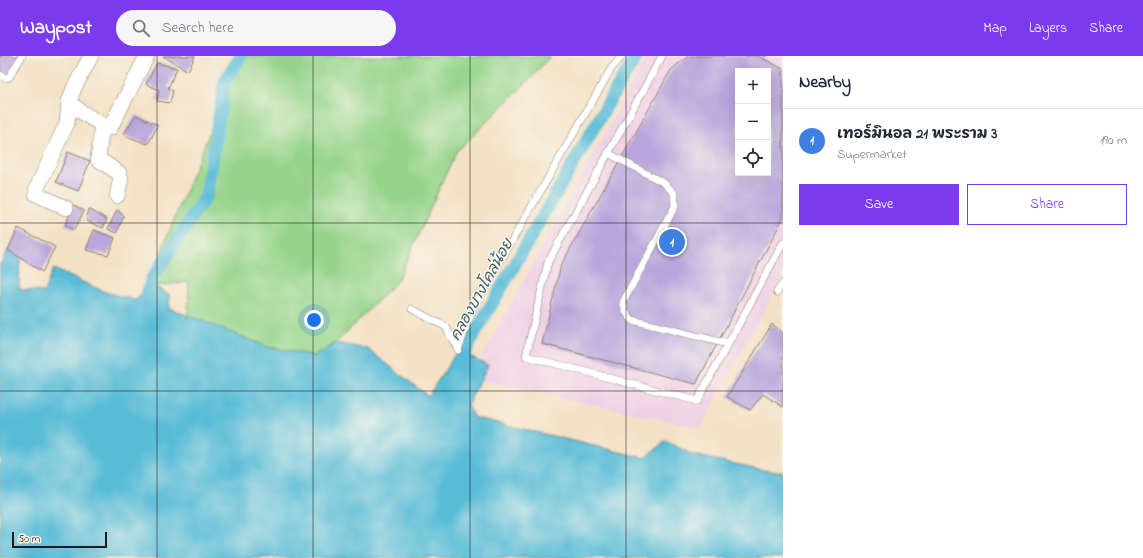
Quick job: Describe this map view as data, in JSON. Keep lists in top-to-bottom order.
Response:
{
  "water": ["คลองบางโคล่น้อย"],
  "scale_bar": "50 m",
  "page": {
    "header": "Waypost",
    "search": "Search here",
    "nav": ["Map", "Layers", "Share"],
    "heading": "Nearby",
    "map_buttons": ["+", "−"],
    "list": [
      {
        "mark": "1",
        "name": "เทอร์มินอล 21 พระราม 3",
        "note": "Supermarket",
        "value": "190 m"
      }
    ],
    "buttons": ["Save", "Share"],
    "pins": "1",
    "scale": "50 m"
  }
}
